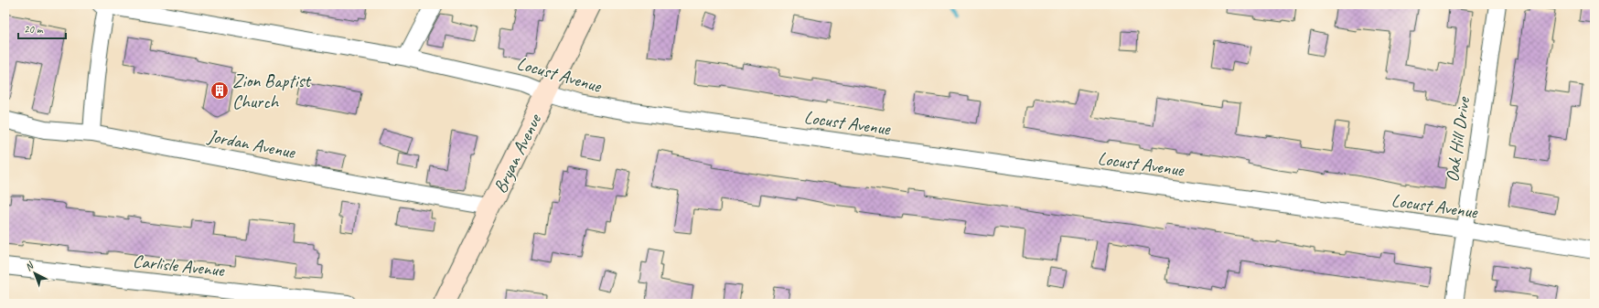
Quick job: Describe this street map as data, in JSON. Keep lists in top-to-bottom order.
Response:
{
  "streets": {
    "street": [
      "Locust Avenue",
      "Oak Hill Drive",
      "Jordan Avenue",
      "Bryan Avenue",
      "Carlisle Avenue"
    ]
  },
  "crossings": [
    ["Locust Avenue", "Oak Hill Drive"],
    ["Locust Avenue", "Bryan Avenue"],
    ["Jordan Avenue", "Bryan Avenue"]
  ],
  "places": {
    "building": ["Zion Baptist Church"]
  },
  "scale_bar": "20 m",
  "north": "top left"
}
